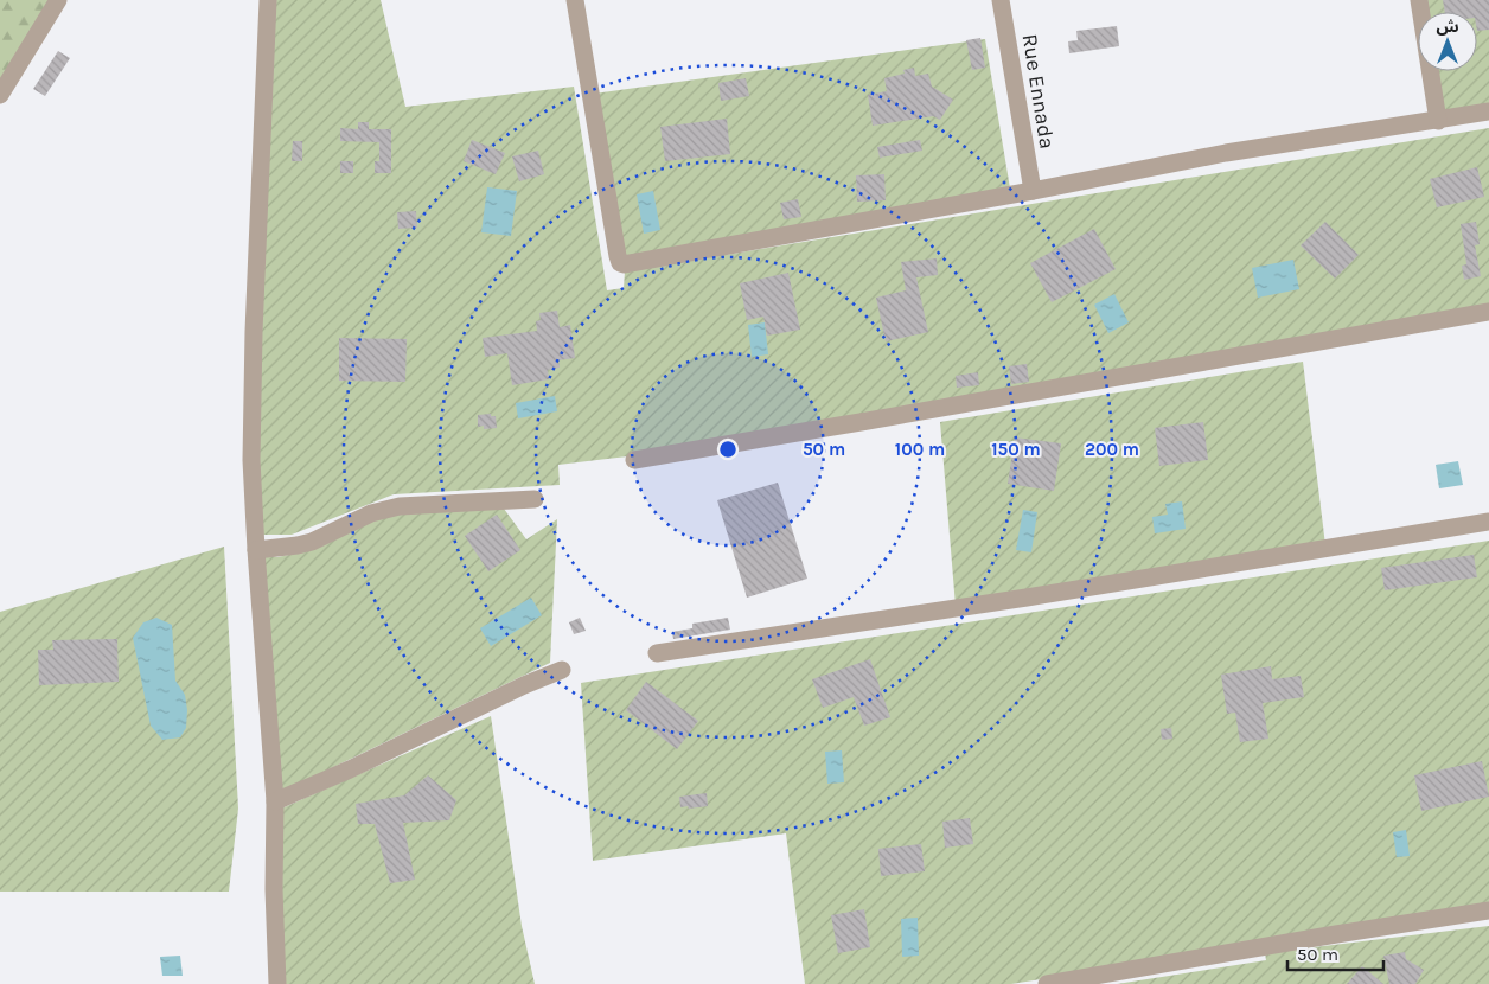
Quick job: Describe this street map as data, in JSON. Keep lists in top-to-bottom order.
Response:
{
  "streets": {
    "street": ["Rue Ennada"]
  },
  "scale_bar": "50 m",
  "north": "top",
  "rings": [
    "50 m",
    "100 m",
    "150 m",
    "200 m"
  ]
}
